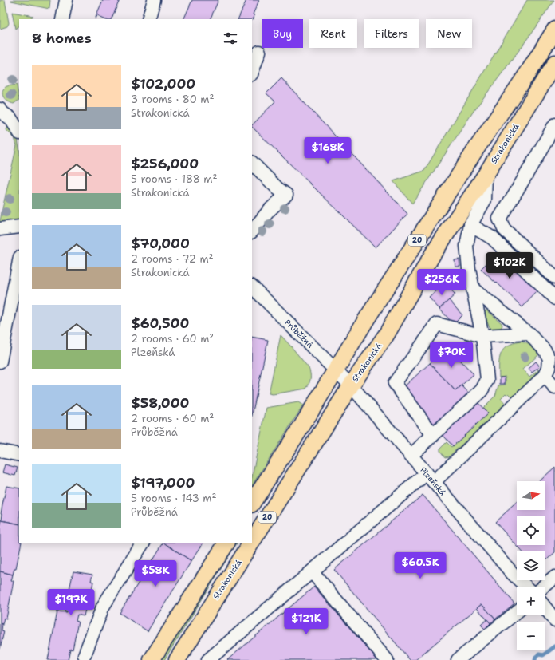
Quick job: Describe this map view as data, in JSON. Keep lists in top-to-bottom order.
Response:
{
  "streets": {
    "main road": ["Strakonická", "20"],
    "street": ["Průběžná", "Plzeňská"]
  },
  "crossings": [
    ["Strakonická", "Plzeňská"],
    ["20", "Průběžná"],
    ["20", "Plzeňská"],
    ["Průběžná", "Plzeňská"]
  ],
  "north": "right",
  "page": {
    "chip": [
      "Buy",
      "Rent",
      "Filters",
      "New"
    ],
    "heading": "8 homes",
    "list": [
      {
        "name": "$102,000",
        "note": "3 rooms · 80 m² · Strakonická"
      },
      {
        "name": "$256,000",
        "note": "5 rooms · 188 m² · Strakonická"
      },
      {
        "name": "$70,000",
        "note": "2 rooms · 72 m² · Strakonická"
      },
      {
        "name": "$60,500",
        "note": "2 rooms · 60 m² · Plzeňská"
      },
      {
        "name": "$58,000",
        "note": "2 rooms · 60 m² · Průběžná"
      },
      {
        "name": "$197,000",
        "note": "5 rooms · 143 m² · Průběžná"
      }
    ],
    "price": [
      "$168K",
      "$102K",
      "$256K",
      "$70K",
      "$60.5K",
      "$58K",
      "$197K",
      "$121K"
    ],
    "map_buttons": ["+", "−"]
  }
}
